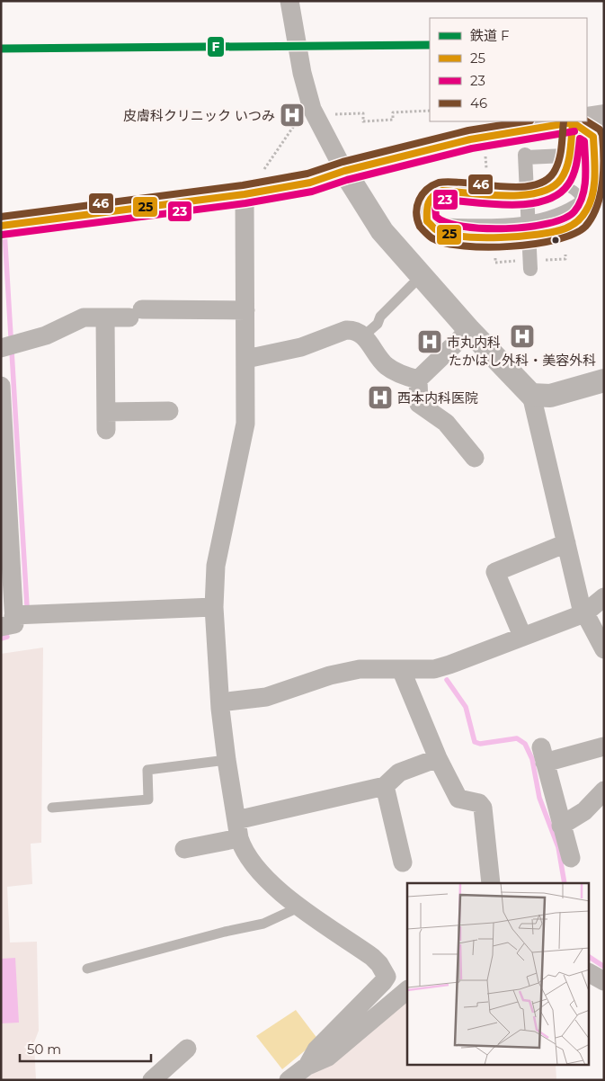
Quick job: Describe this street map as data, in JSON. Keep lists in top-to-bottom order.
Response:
{
  "places": {
    "hospital": [
      "皮膚科クリニック いつみ",
      "たかはし外科・美容外科",
      "市丸内科",
      "西本内科医院"
    ]
  },
  "lines": [
    "rail line F",
    "transit line 46",
    "transit line 25",
    "transit line 23"
  ],
  "legend": [
    "鉄道 F",
    "25",
    "23",
    "46"
  ],
  "scale_bar": "50 m"
}
